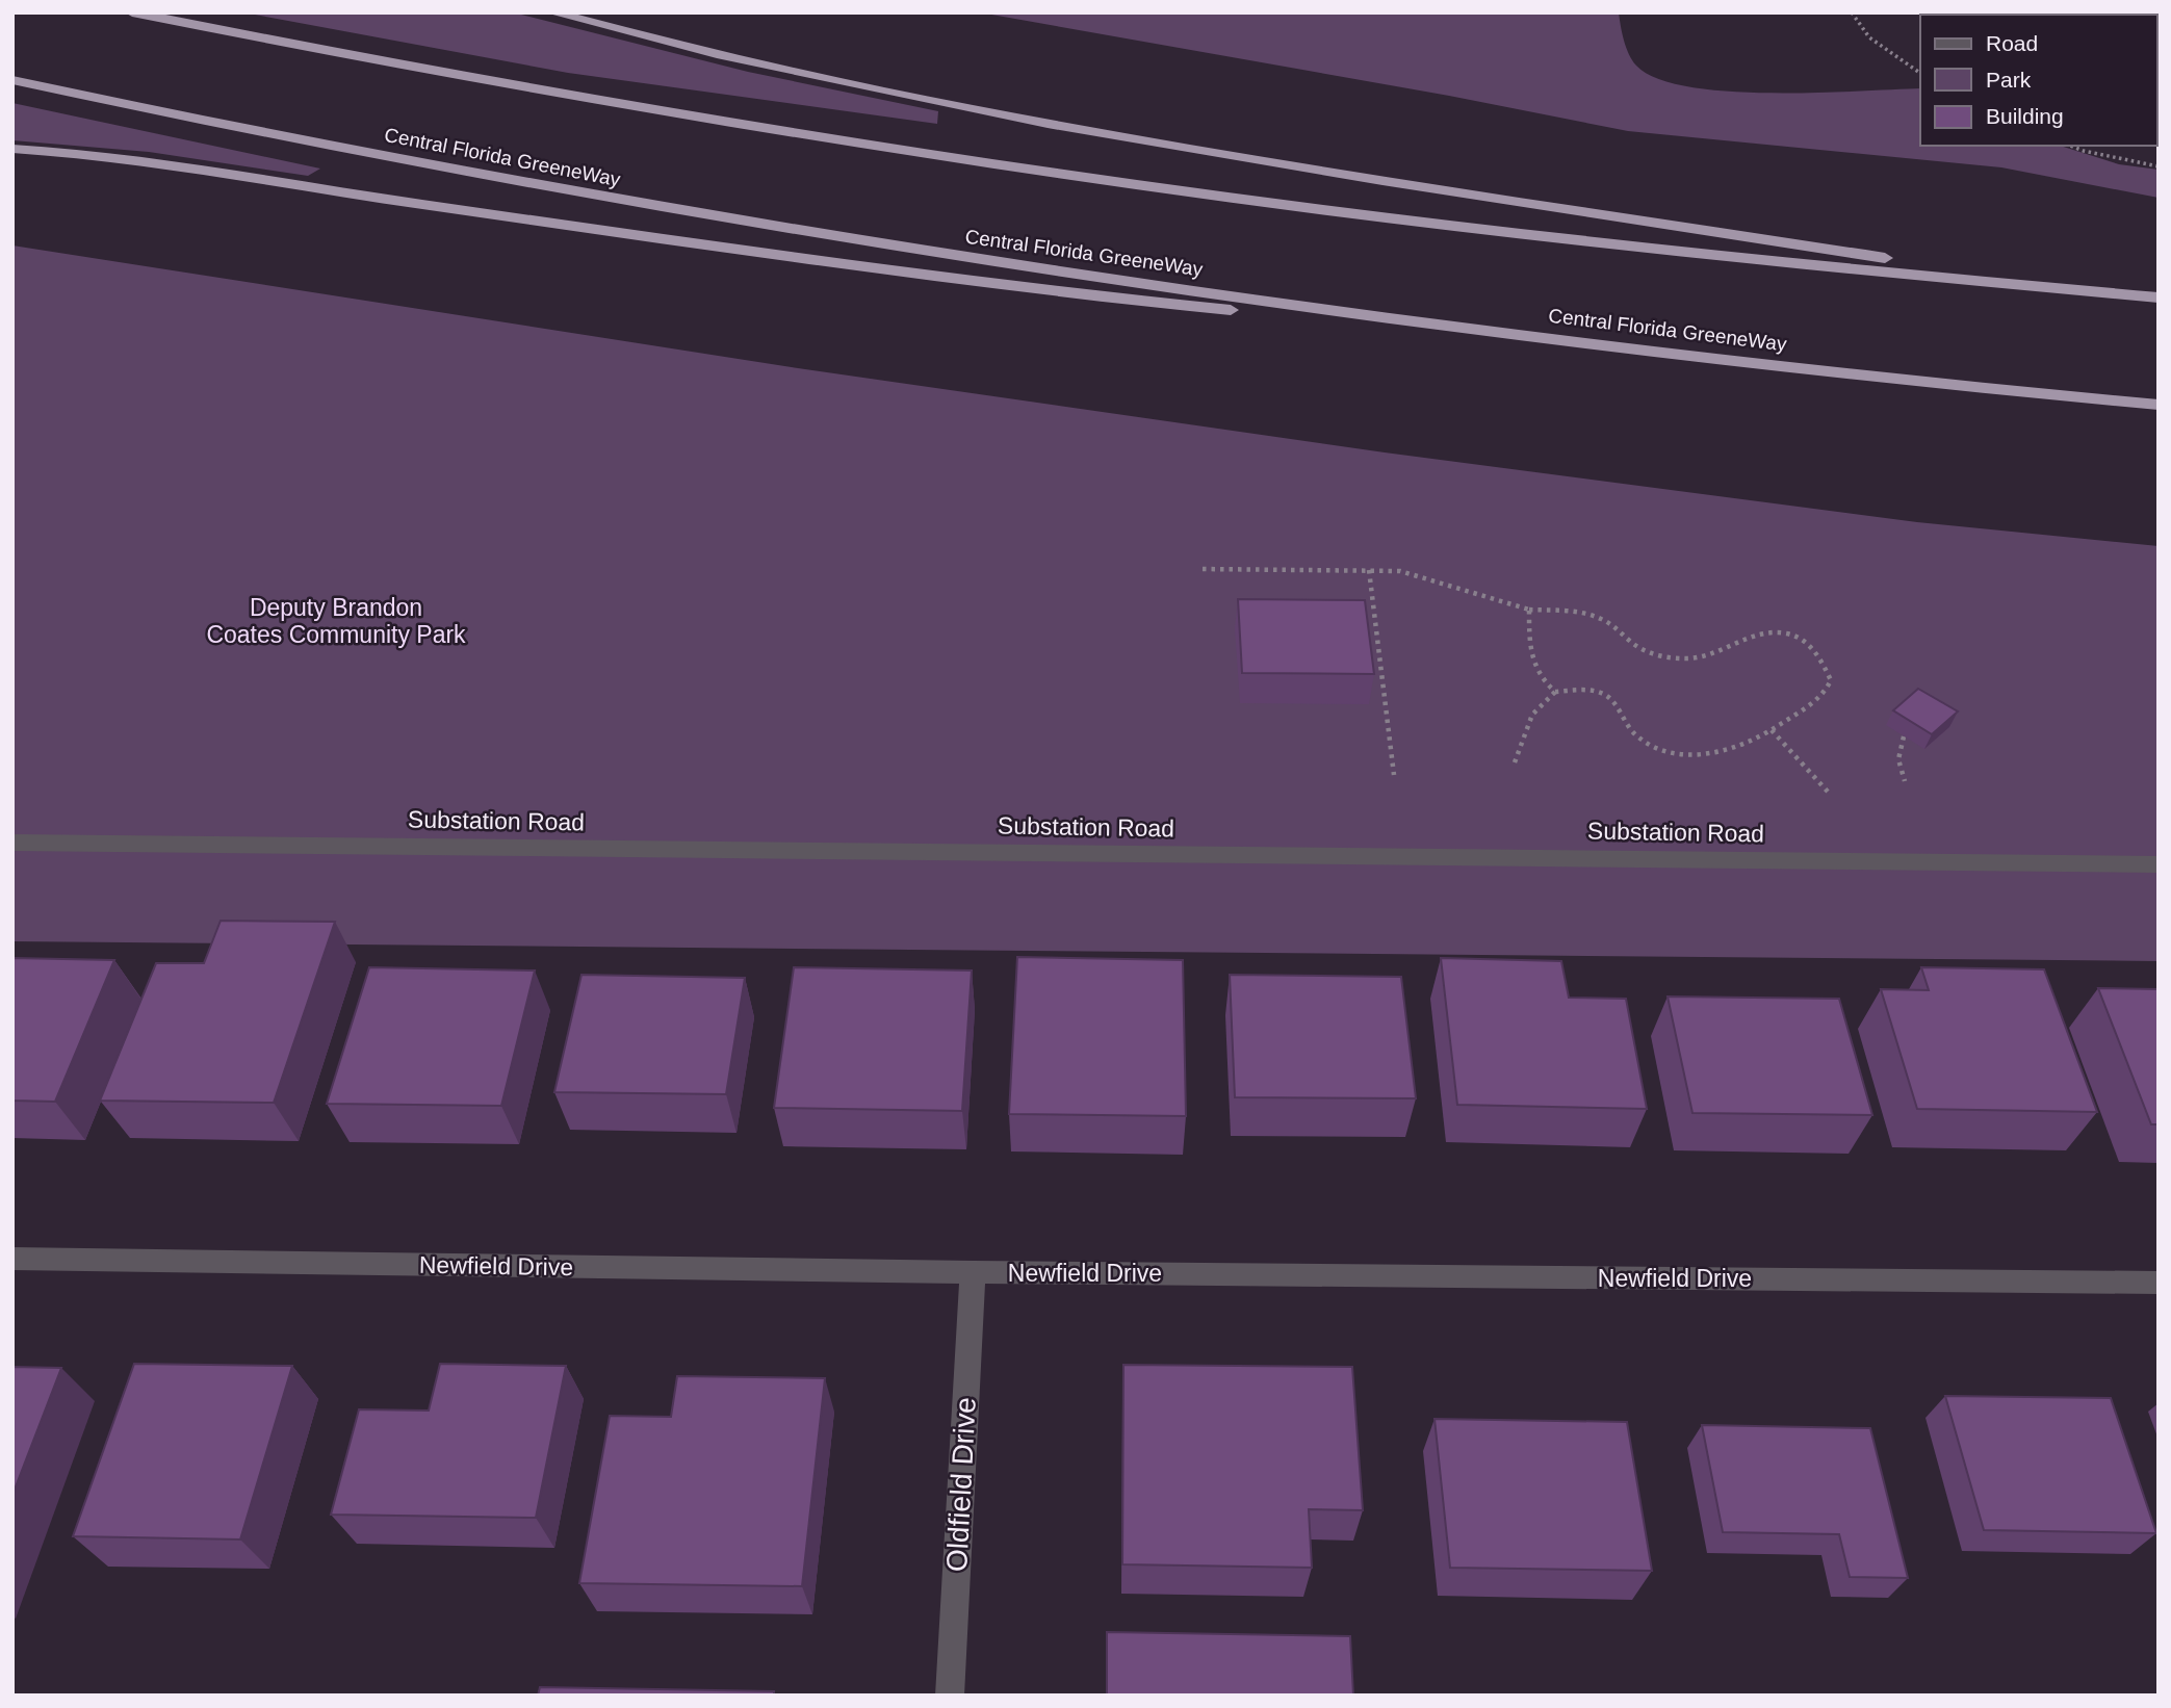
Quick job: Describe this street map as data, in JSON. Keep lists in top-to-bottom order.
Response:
{
  "streets": {
    "highway": ["Central Florida GreeneWay"],
    "street": ["Substation Road", "Newfield Drive", "Oldfield Drive"]
  },
  "crossings": [
    ["Newfield Drive", "Oldfield Drive"]
  ],
  "parks": ["Deputy Brandon Coates Community Park"],
  "legend": ["Road", "Park", "Building"]
}
